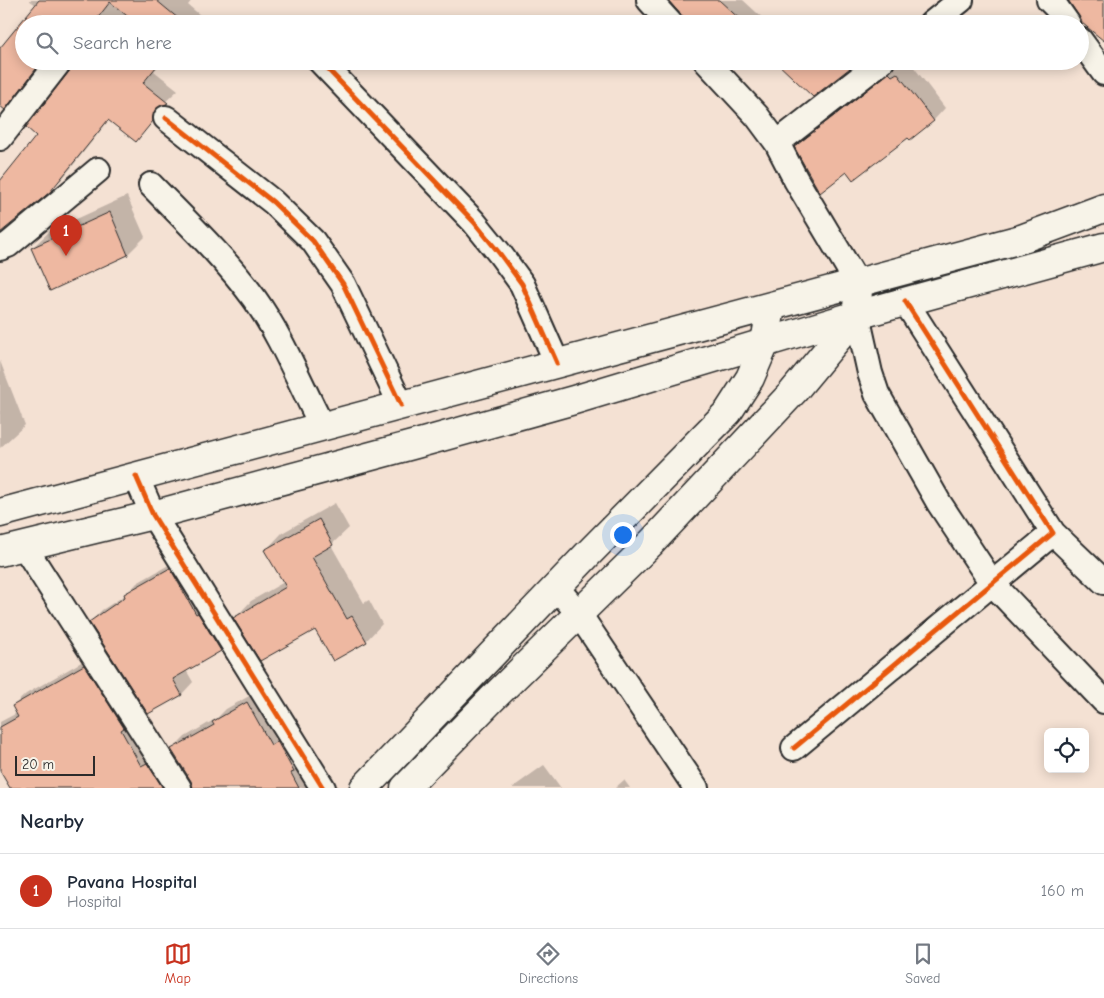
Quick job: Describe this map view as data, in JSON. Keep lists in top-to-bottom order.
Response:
{
  "scale_bar": "20 m",
  "page": {
    "search": "Search here",
    "pins": "1",
    "scale": "20 m",
    "heading": "Nearby",
    "list": [
      {
        "mark": "1",
        "name": "Pavana Hospital",
        "note": "Hospital",
        "value": "160 m"
      }
    ],
    "nav": ["Map", "Directions", "Saved"]
  }
}
